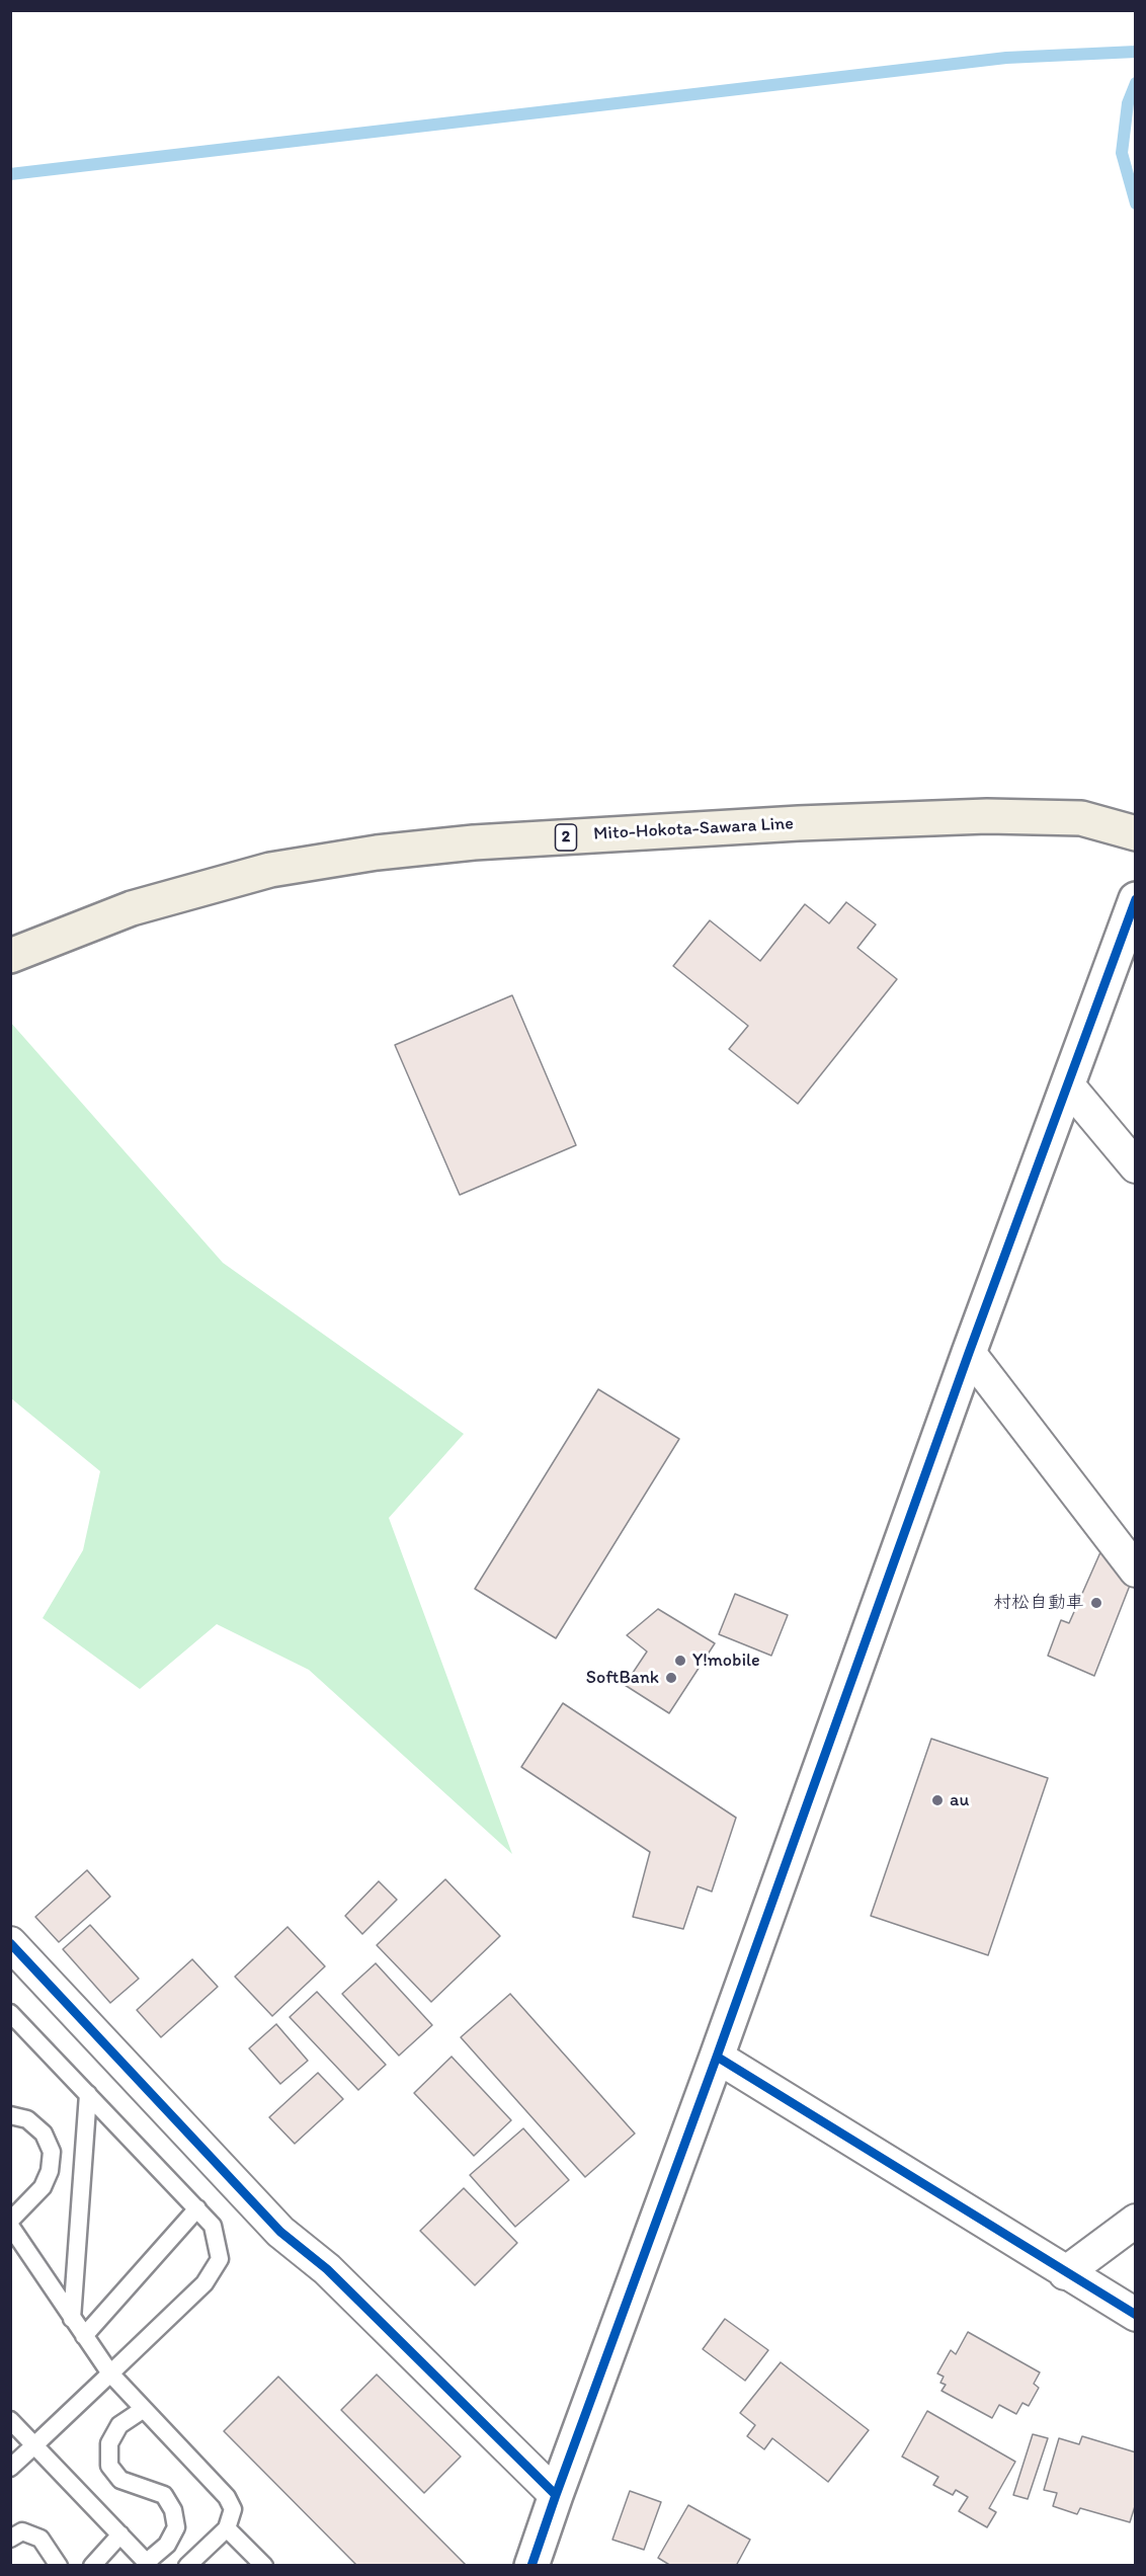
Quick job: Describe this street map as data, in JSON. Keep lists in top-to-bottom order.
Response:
{
  "streets": {
    "main road": ["Mito-Hokota-Sawara Line", "2"]
  },
  "places": [
    "村松自動車",
    "Y!mobile",
    "SoftBank",
    "au"
  ]
}
